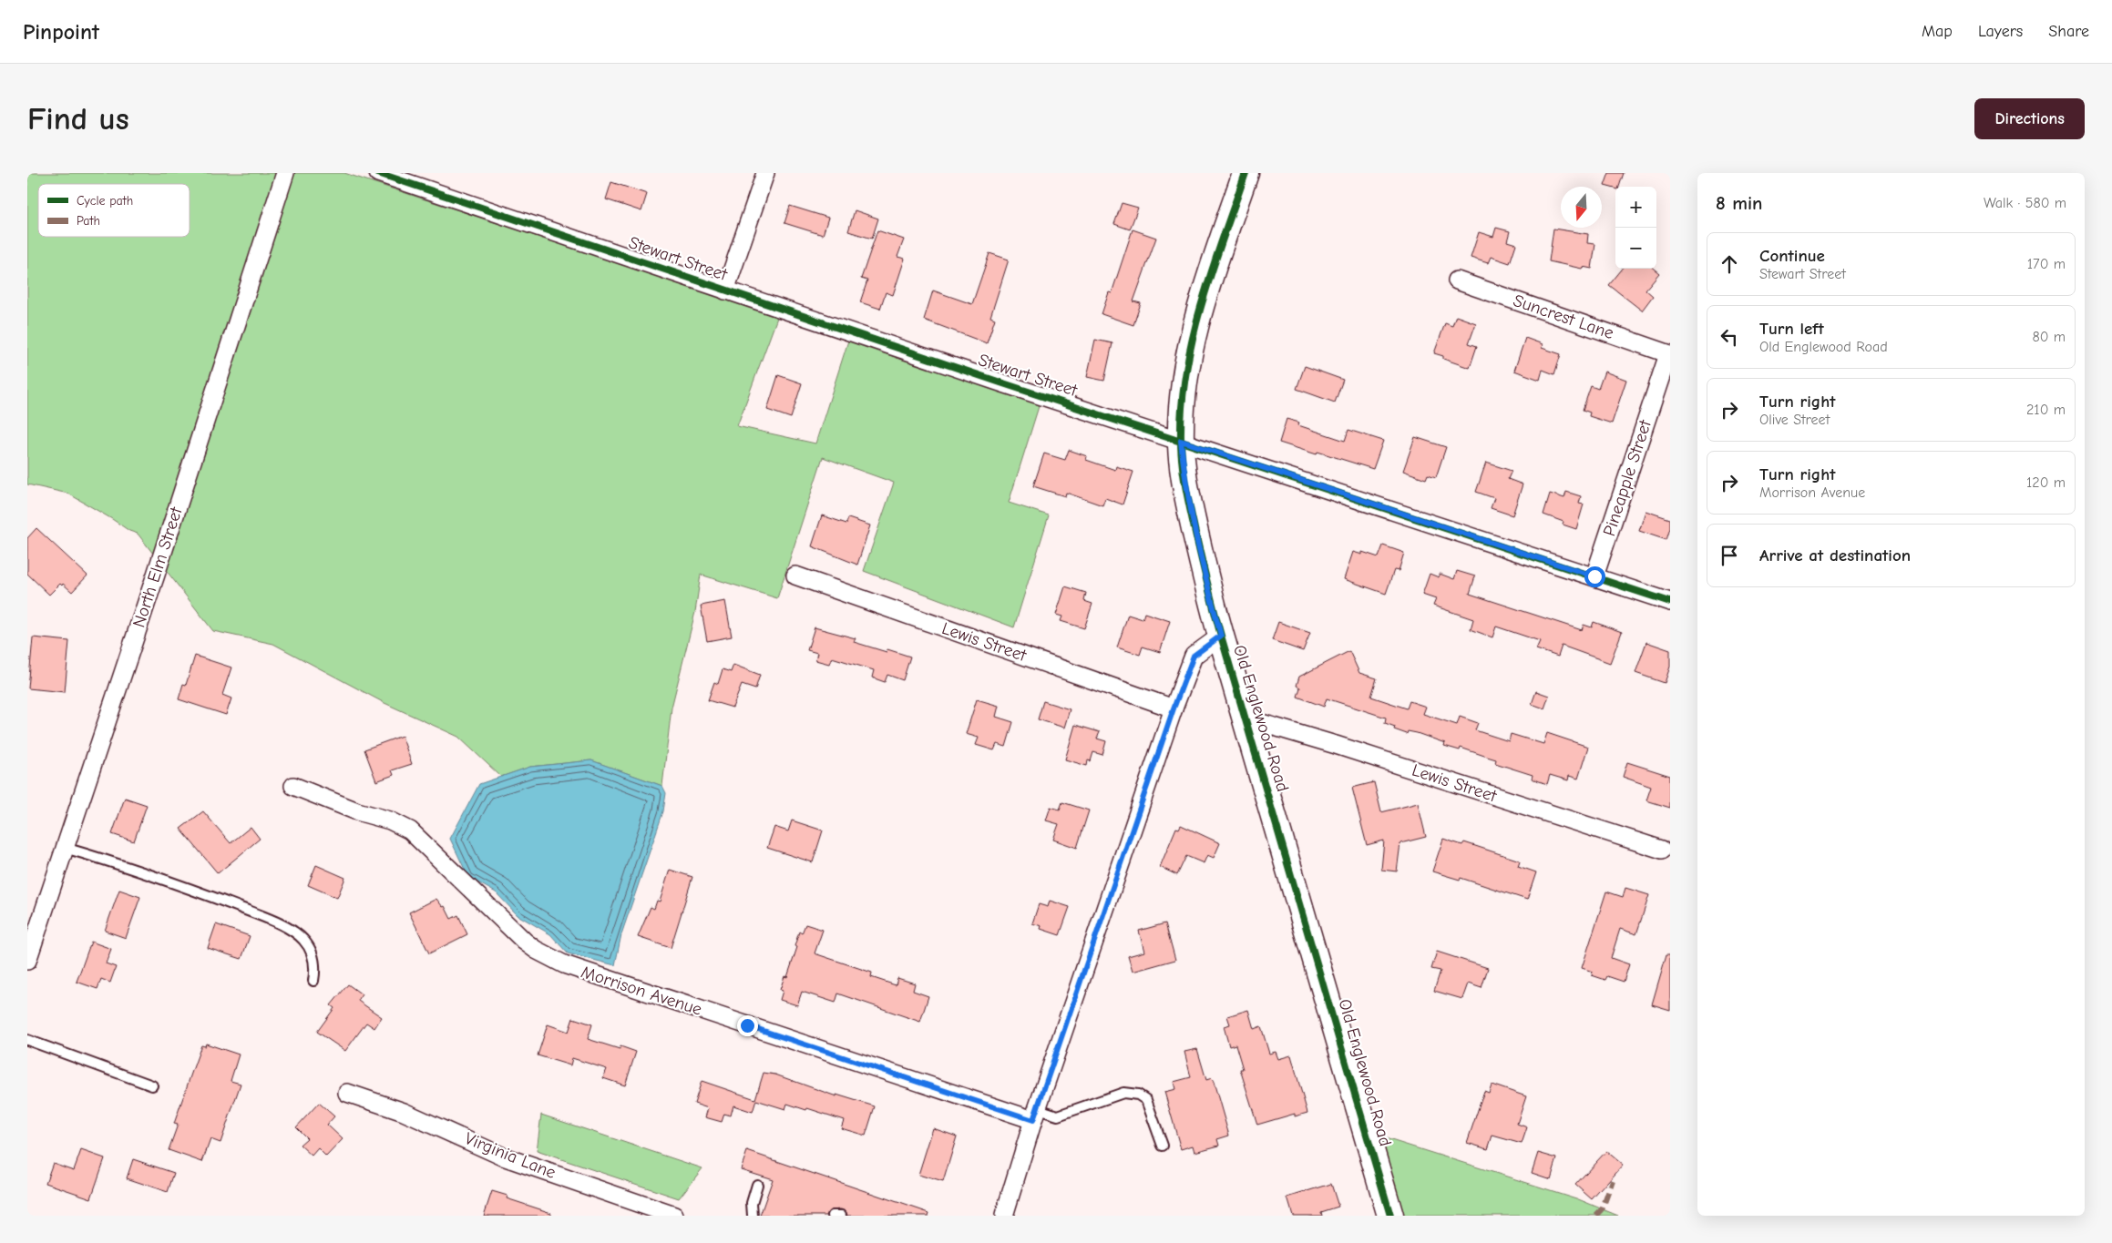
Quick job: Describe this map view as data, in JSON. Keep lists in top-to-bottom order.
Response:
{
  "streets": {
    "street": [
      "Stewart Street",
      "Suncrest Lane",
      "Pineapple Street",
      "North Elm Street",
      "Lewis Street",
      "Old Englewood Road",
      "Morrison Avenue",
      "Virginia Lane"
    ]
  },
  "crossings": [
    ["Stewart Street", "Pineapple Street"],
    ["Stewart Street", "Old Englewood Road"],
    ["Suncrest Lane", "Pineapple Street"],
    ["Lewis Street", "Old Englewood Road"]
  ],
  "legend": ["Cycle path", "Path"],
  "north": "bottom",
  "page": {
    "header": "Pinpoint",
    "nav": ["Map", "Layers", "Share"],
    "buttons": "Directions",
    "title": "Find us",
    "heading": ["8 min", "Walk · 580 m"],
    "map_buttons": ["+", "−"],
    "list": [
      ["Continue", "Stewart Street", "170 m"],
      ["Turn left", "Old Englewood Road", "80 m"],
      ["Turn right", "Olive Street", "210 m"],
      ["Turn right", "Morrison Avenue", "120 m"],
      "Arrive at destination"
    ]
  }
}
